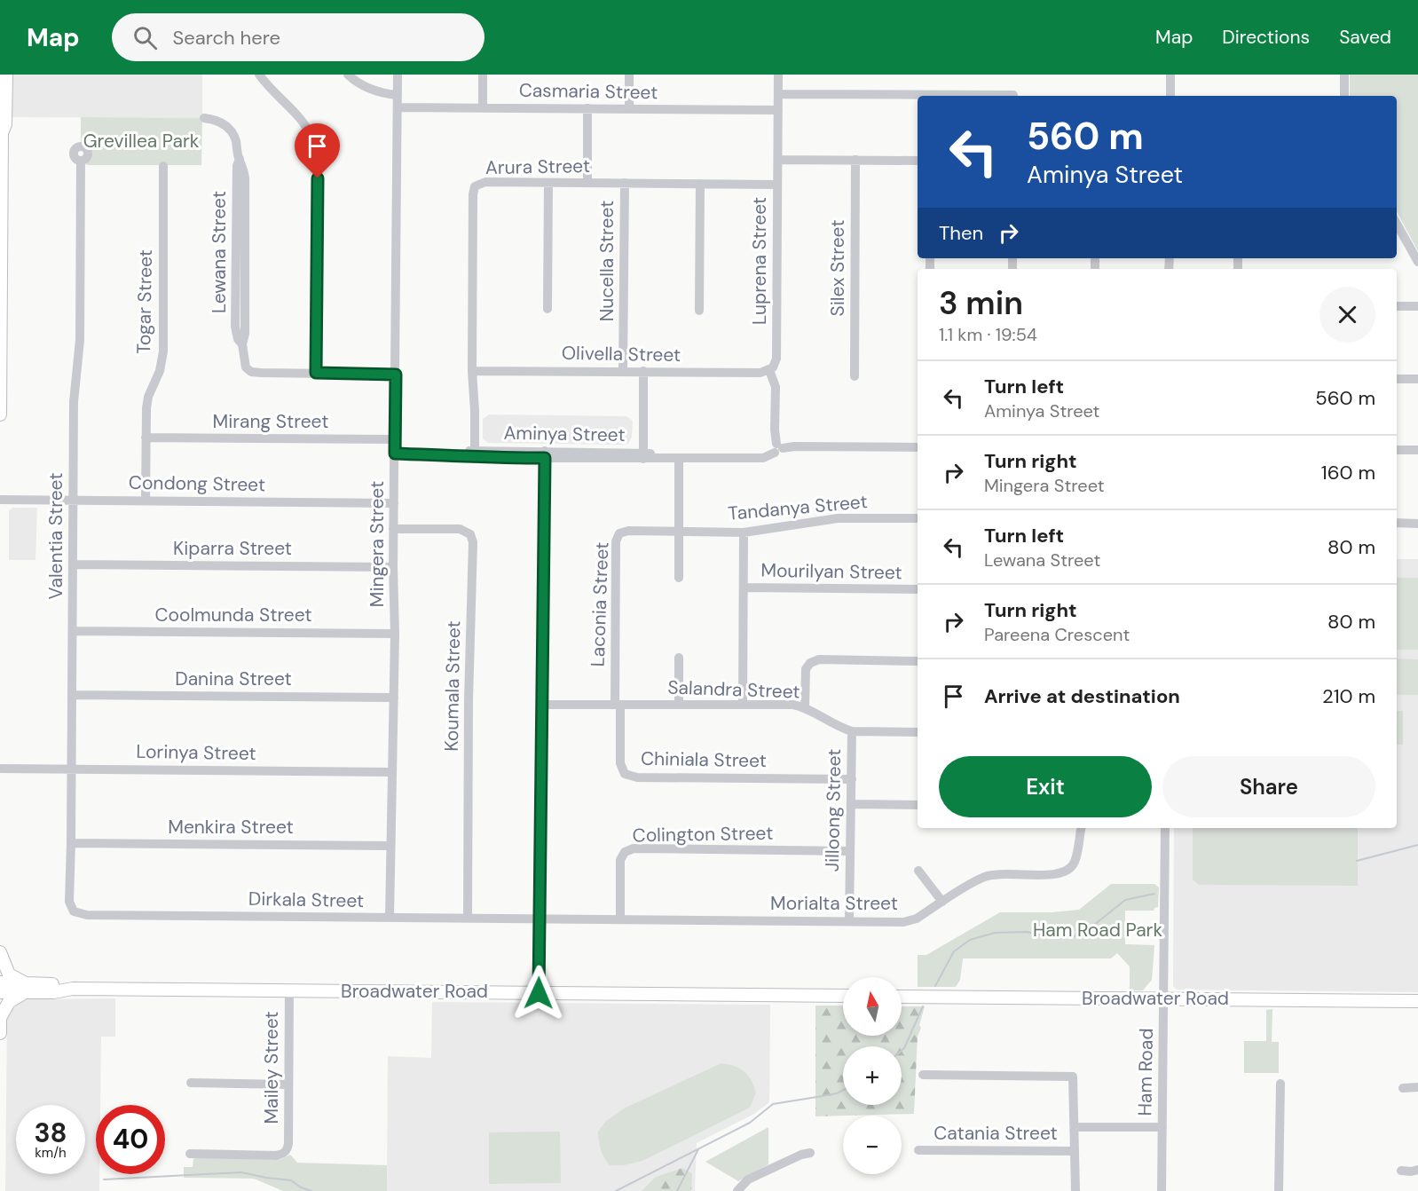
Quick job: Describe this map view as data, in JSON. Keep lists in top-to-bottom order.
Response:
{
  "streets": {
    "main road": ["Broadwater Road"],
    "street": [
      "Casmaria Street",
      "Arura Street",
      "Lewana Street",
      "Nucella Street",
      "Luprena Street",
      "Silex Street",
      "Togar Street",
      "Olivella Street",
      "Mirang Street",
      "Aminya Street",
      "Condong Street",
      "Tandanya Street",
      "Valentia Street",
      "Mingera Street",
      "Kiparra Street",
      "Mourilyan Street",
      "Laconia Street",
      "Coolmunda Street",
      "Danina Street",
      "Koumala Street",
      "Salandra Street",
      "Lorinya Street",
      "Chiniala Street",
      "Jilloong Street",
      "Menkira Street",
      "Colington Street",
      "Dirkala Street",
      "Morialta Street",
      "Mailey Street",
      "Ham Road",
      "Catania Street"
    ]
  },
  "crossings": [
    ["Casmaria Street", "Luprena Street"],
    ["Casmaria Street", "Mingera Street"],
    ["Arura Street", "Nucella Street"],
    ["Arura Street", "Luprena Street"],
    ["Arura Street", "Olivella Street"],
    ["Arura Street", "Aminya Street"],
    ["Lewana Street", "Mingera Street"],
    ["Nucella Street", "Olivella Street"],
    ["Luprena Street", "Olivella Street"],
    ["Luprena Street", "Aminya Street"],
    ["Togar Street", "Mirang Street"],
    ["Togar Street", "Condong Street"],
    ["Mirang Street", "Mingera Street"],
    ["Aminya Street", "Mingera Street"],
    ["Condong Street", "Valentia Street"],
    ["Condong Street", "Mingera Street"],
    ["Tandanya Street", "Laconia Street"],
    ["Valentia Street", "Kiparra Street"],
    ["Valentia Street", "Coolmunda Street"],
    ["Valentia Street", "Danina Street"],
    ["Valentia Street", "Lorinya Street"],
    ["Valentia Street", "Menkira Street"],
    ["Valentia Street", "Dirkala Street"],
    ["Mingera Street", "Kiparra Street"],
    ["Mingera Street", "Coolmunda Street"],
    ["Mingera Street", "Danina Street"],
    ["Mingera Street", "Koumala Street"],
    ["Mingera Street", "Lorinya Street"],
    ["Mingera Street", "Menkira Street"],
    ["Mingera Street", "Dirkala Street"],
    ["Laconia Street", "Salandra Street"],
    ["Laconia Street", "Chiniala Street"],
    ["Koumala Street", "Dirkala Street"],
    ["Salandra Street", "Chiniala Street"],
    ["Salandra Street", "Jilloong Street"],
    ["Chiniala Street", "Jilloong Street"],
    ["Jilloong Street", "Colington Street"],
    ["Jilloong Street", "Morialta Street"],
    ["Colington Street", "Morialta Street"],
    ["Dirkala Street", "Morialta Street"],
    ["Broadwater Road", "Mailey Street"],
    ["Broadwater Road", "Ham Road"]
  ],
  "parks": ["Grevillea Park", "Ham Road Park"],
  "north": "top",
  "page": {
    "header": "Map",
    "search": "Search here",
    "nav": ["Map", "Directions", "Saved"],
    "turn": ["560 m", "Aminya Street"],
    "then": "Then",
    "heading": ["3 min", "1.1 km · 19:54"],
    "list": [
      {
        "name": "Turn left",
        "note": "Aminya Street",
        "value": "560 m"
      },
      {
        "name": "Turn right",
        "note": "Mingera Street",
        "value": "160 m"
      },
      {
        "name": "Turn left",
        "note": "Lewana Street",
        "value": "80 m"
      },
      {
        "name": "Turn right",
        "note": "Pareena Crescent",
        "value": "80 m"
      },
      {
        "name": "Arrive at destination",
        "value": "210 m"
      }
    ],
    "buttons": ["Exit", "Share"],
    "map_buttons": ["+", "−"],
    "speed": "38 km/h",
    "limit": "40"
  }
}
